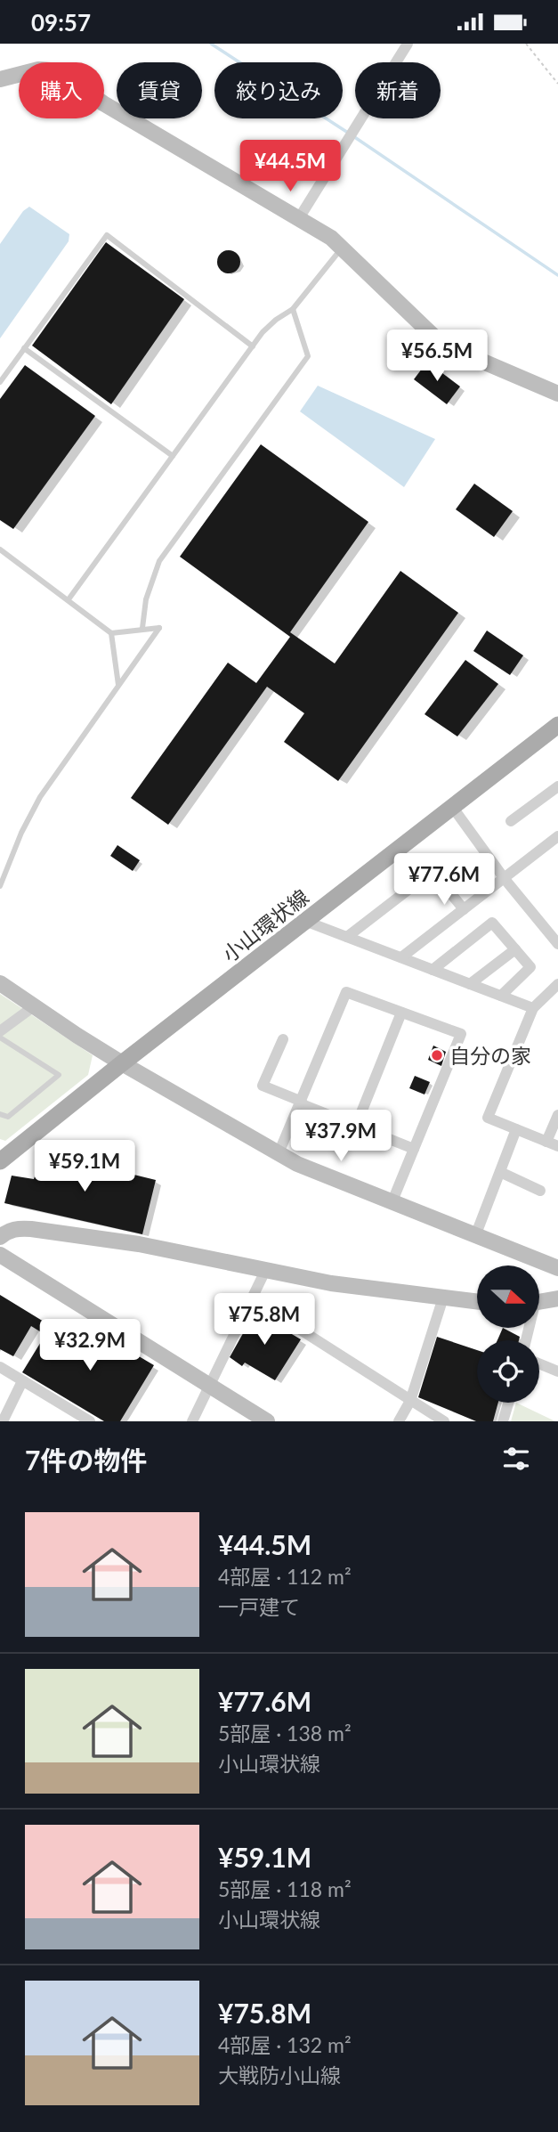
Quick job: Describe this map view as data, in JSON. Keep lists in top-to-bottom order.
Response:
{
  "streets": {
    "main road": ["小山環状線"]
  },
  "places": ["自分の家"],
  "north": "right",
  "page": {
    "status": "09:57",
    "chip": [
      "購入",
      "賃貸",
      "絞り込み",
      "新着"
    ],
    "price": [
      "¥44.5M",
      "¥56.5M",
      "¥77.6M",
      "¥37.9M",
      "¥59.1M",
      "¥75.8M",
      "¥32.9M"
    ],
    "heading": "7件の物件",
    "list": [
      {
        "name": "¥44.5M",
        "note": "4部屋 · 112 m² · 一戸建て"
      },
      {
        "name": "¥77.6M",
        "note": "5部屋 · 138 m² · 小山環状線"
      },
      {
        "name": "¥59.1M",
        "note": "5部屋 · 118 m² · 小山環状線"
      },
      {
        "name": "¥75.8M",
        "note": "4部屋 · 132 m² · 大戦防小山線"
      }
    ]
  }
}
